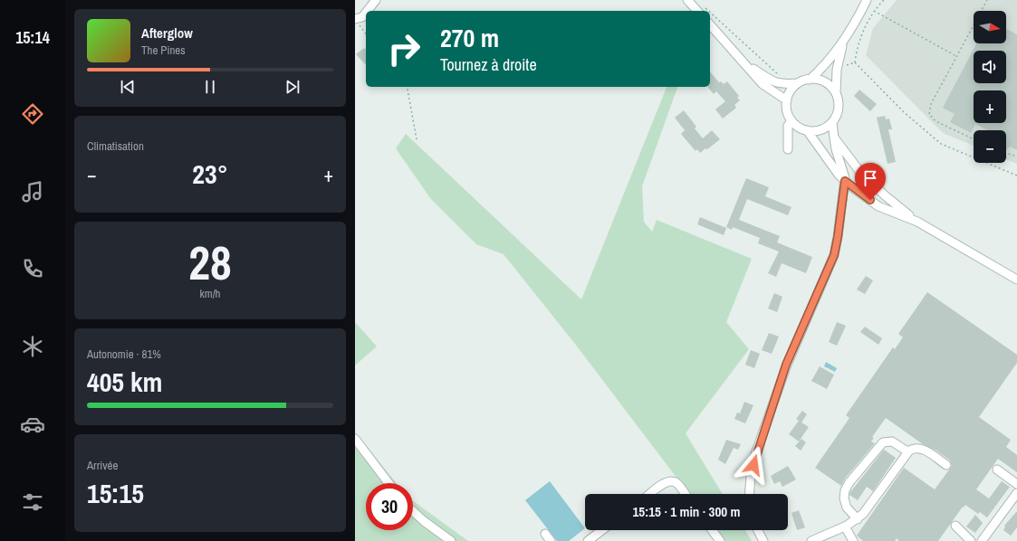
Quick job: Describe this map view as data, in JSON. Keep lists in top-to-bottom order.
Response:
{
  "north": "right",
  "page": {
    "tabs": "15:14",
    "map_buttons": ["+", "−"],
    "turn": ["270 m", "Tournez à droite"],
    "song": ["Afterglow", "The Pines"],
    "tile": [
      "Climatisation",
      ["28", "km/h"],
      ["Autonomie · 81%", "405 km"],
      ["Arrivée", "15:15"]
    ],
    "heat": ["−", "23°", "+"],
    "limit": "30",
    "trip": "15:15 · 1 min · 300 m"
  }
}
